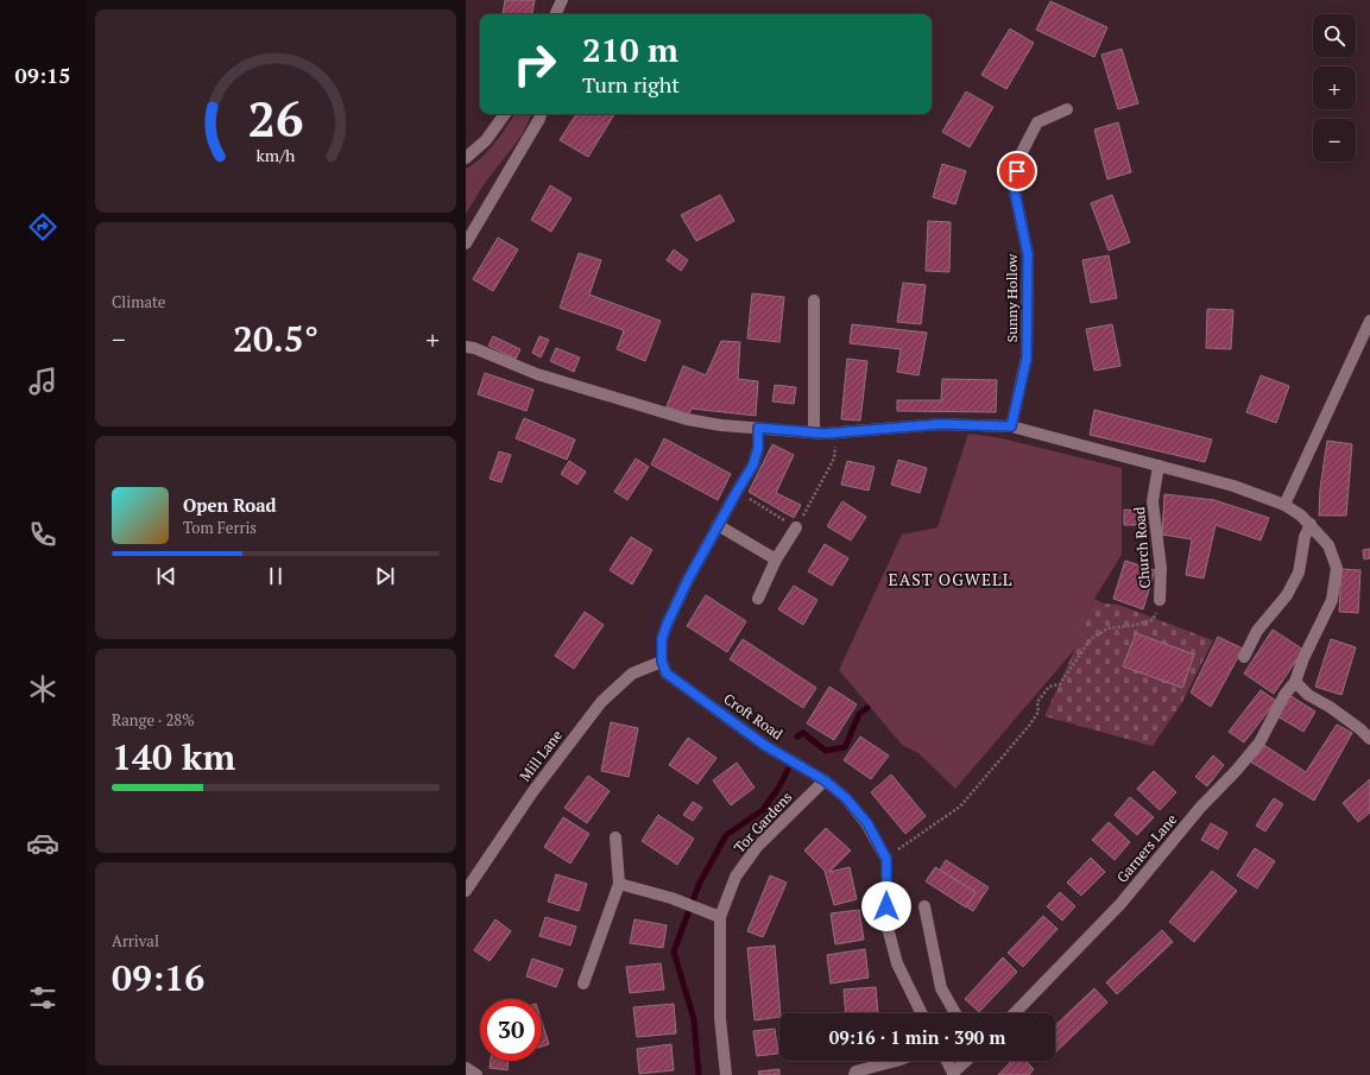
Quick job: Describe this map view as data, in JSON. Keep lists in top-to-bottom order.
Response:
{
  "streets": {
    "street": [
      "Sunny Hollow",
      "Church Road",
      "Croft Road",
      "Mill Lane",
      "Tor Gardens",
      "Garners Lane"
    ]
  },
  "crossings": [
    ["Sunny Hollow", "Garners Lane"],
    ["Church Road", "Garners Lane"],
    ["Croft Road", "Mill Lane"],
    ["Croft Road", "Tor Gardens"]
  ],
  "districts": ["EAST OGWELL"],
  "page": {
    "tabs": "09:15",
    "map_buttons": ["+", "−"],
    "turn": ["210 m", "Turn right"],
    "tile": [
      "Climate",
      ["Range · 28%", "140 km"],
      ["Arrival", "09:16"]
    ],
    "heat": ["−", "20.5°", "+"],
    "song": ["Open Road", "Tom Ferris"],
    "limit": "30",
    "trip": "09:16 · 1 min · 390 m",
    "gauge": ["26", "km/h"]
  }
}
